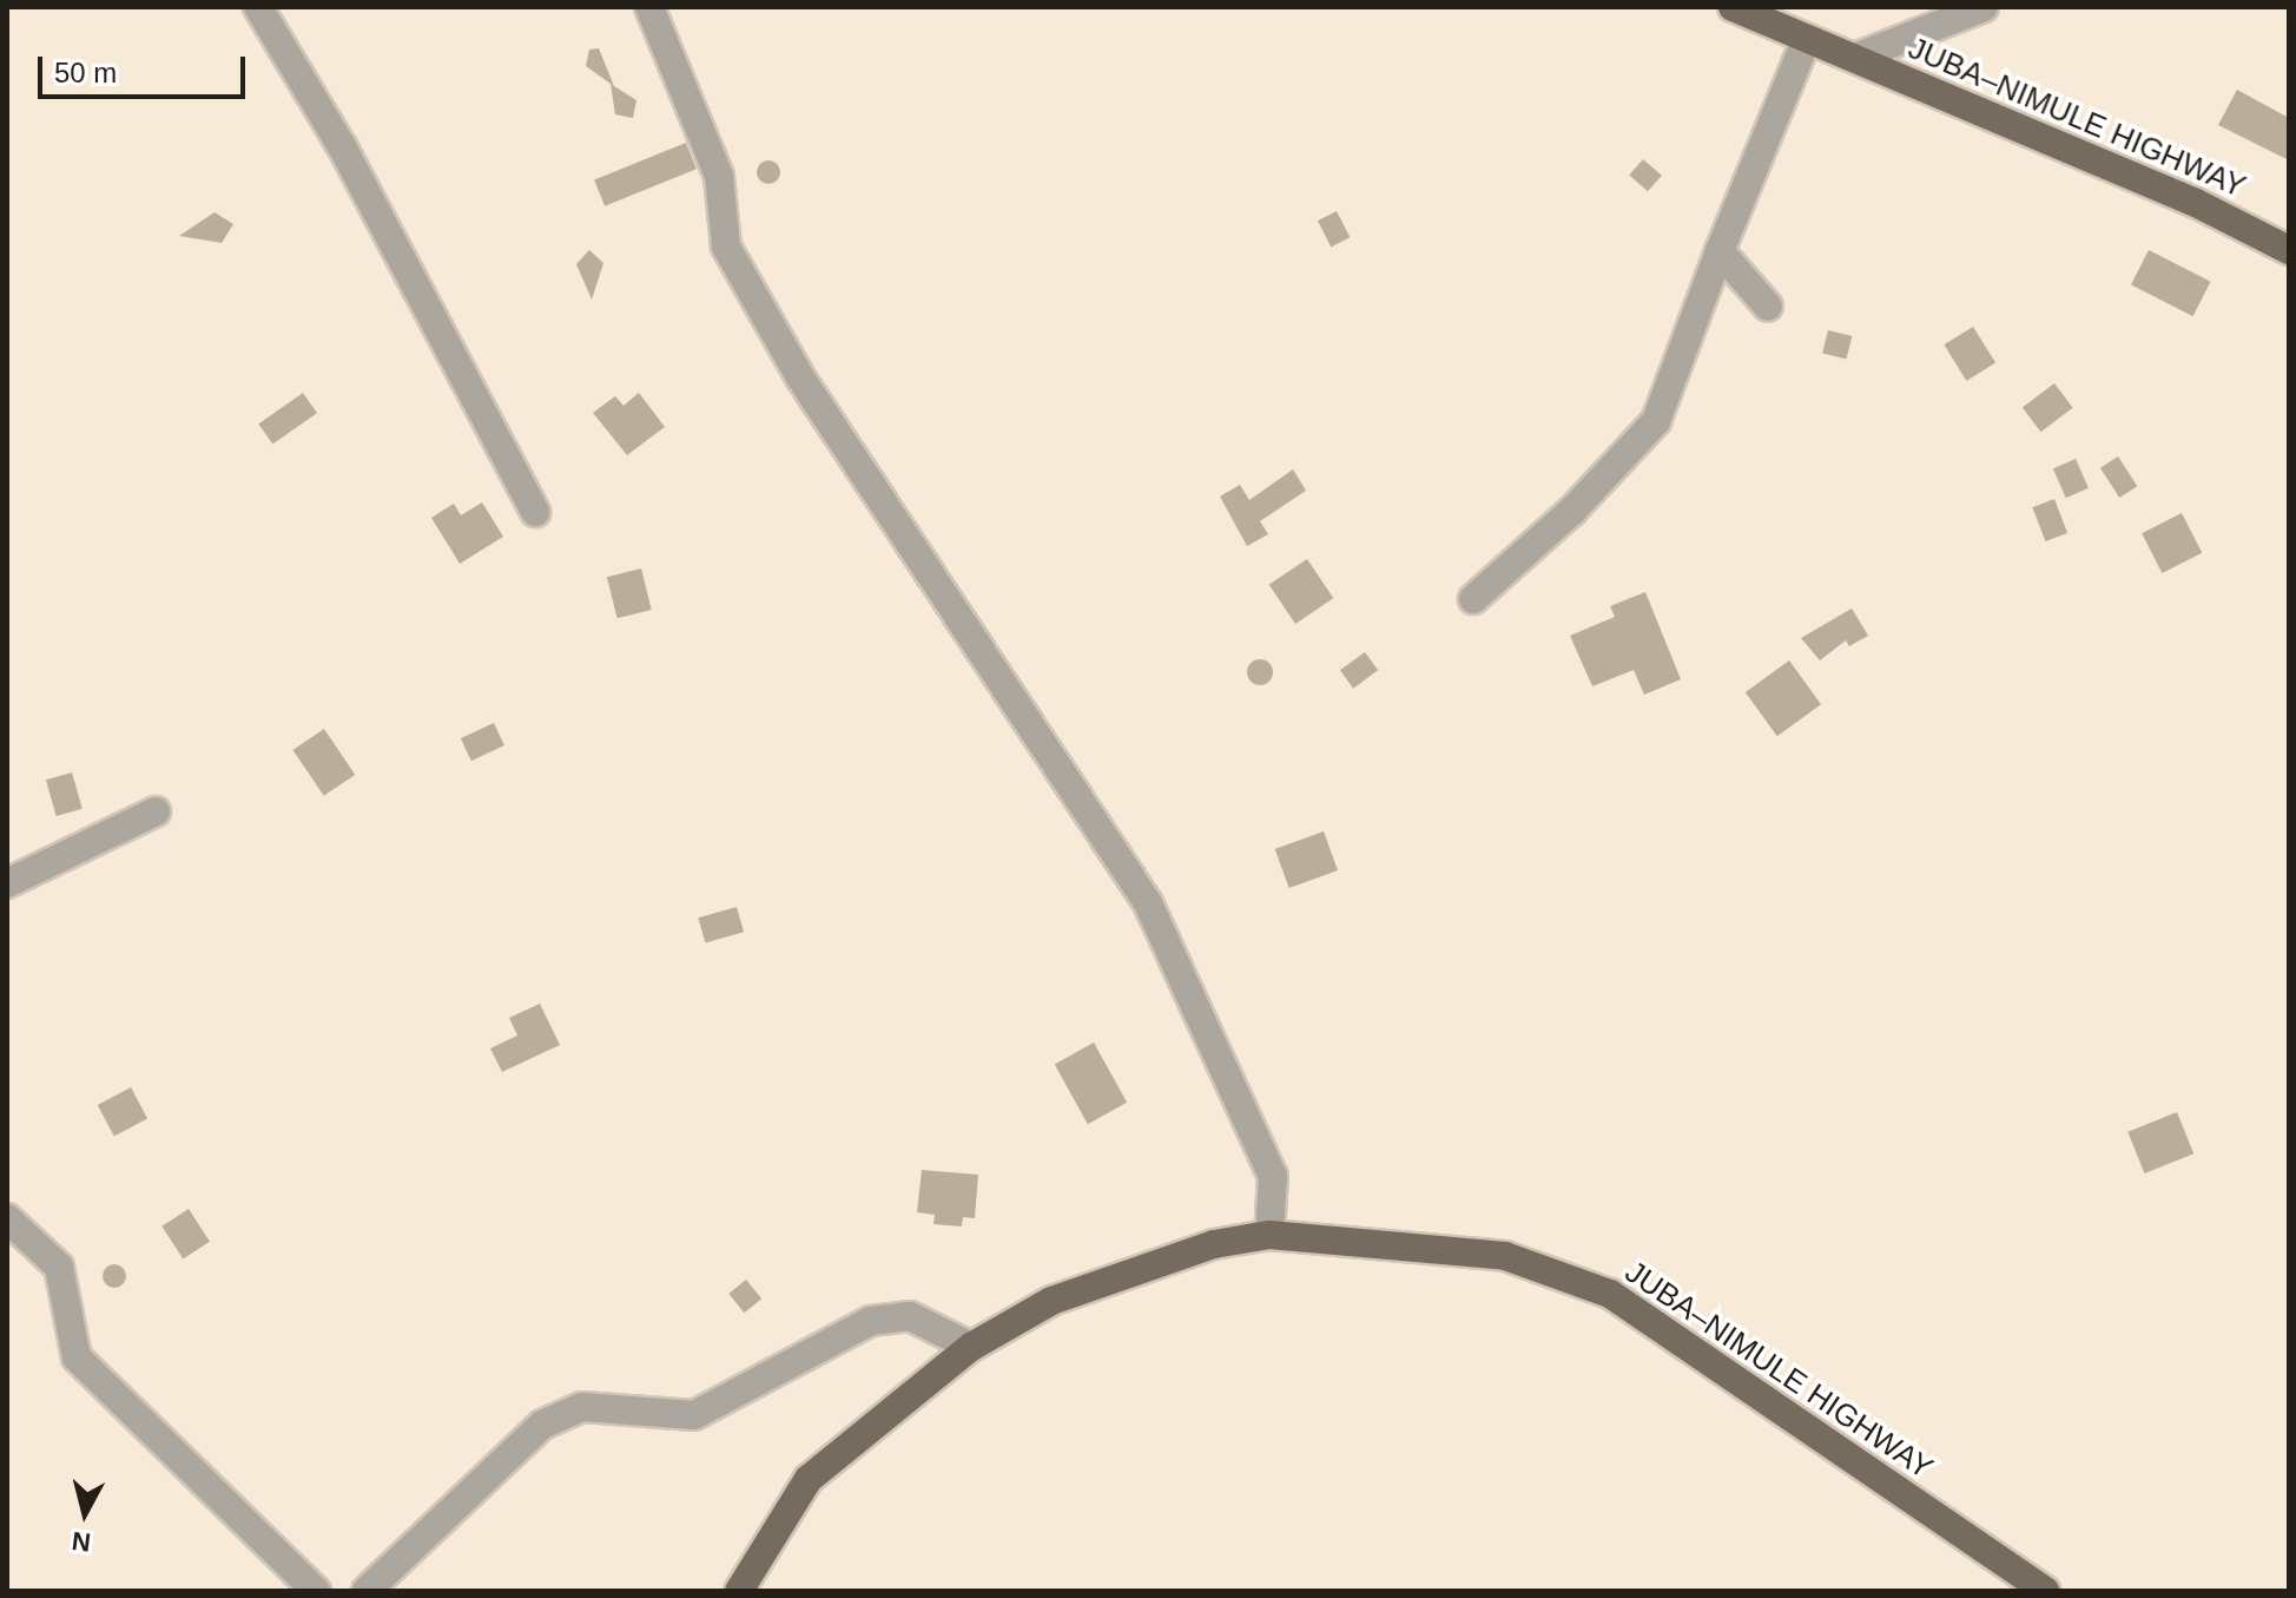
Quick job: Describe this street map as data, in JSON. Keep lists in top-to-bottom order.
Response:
{
  "streets": {
    "main road": ["JUBA–NIMULE HIGHWAY"]
  },
  "scale_bar": "50 m",
  "north": "bottom"
}
